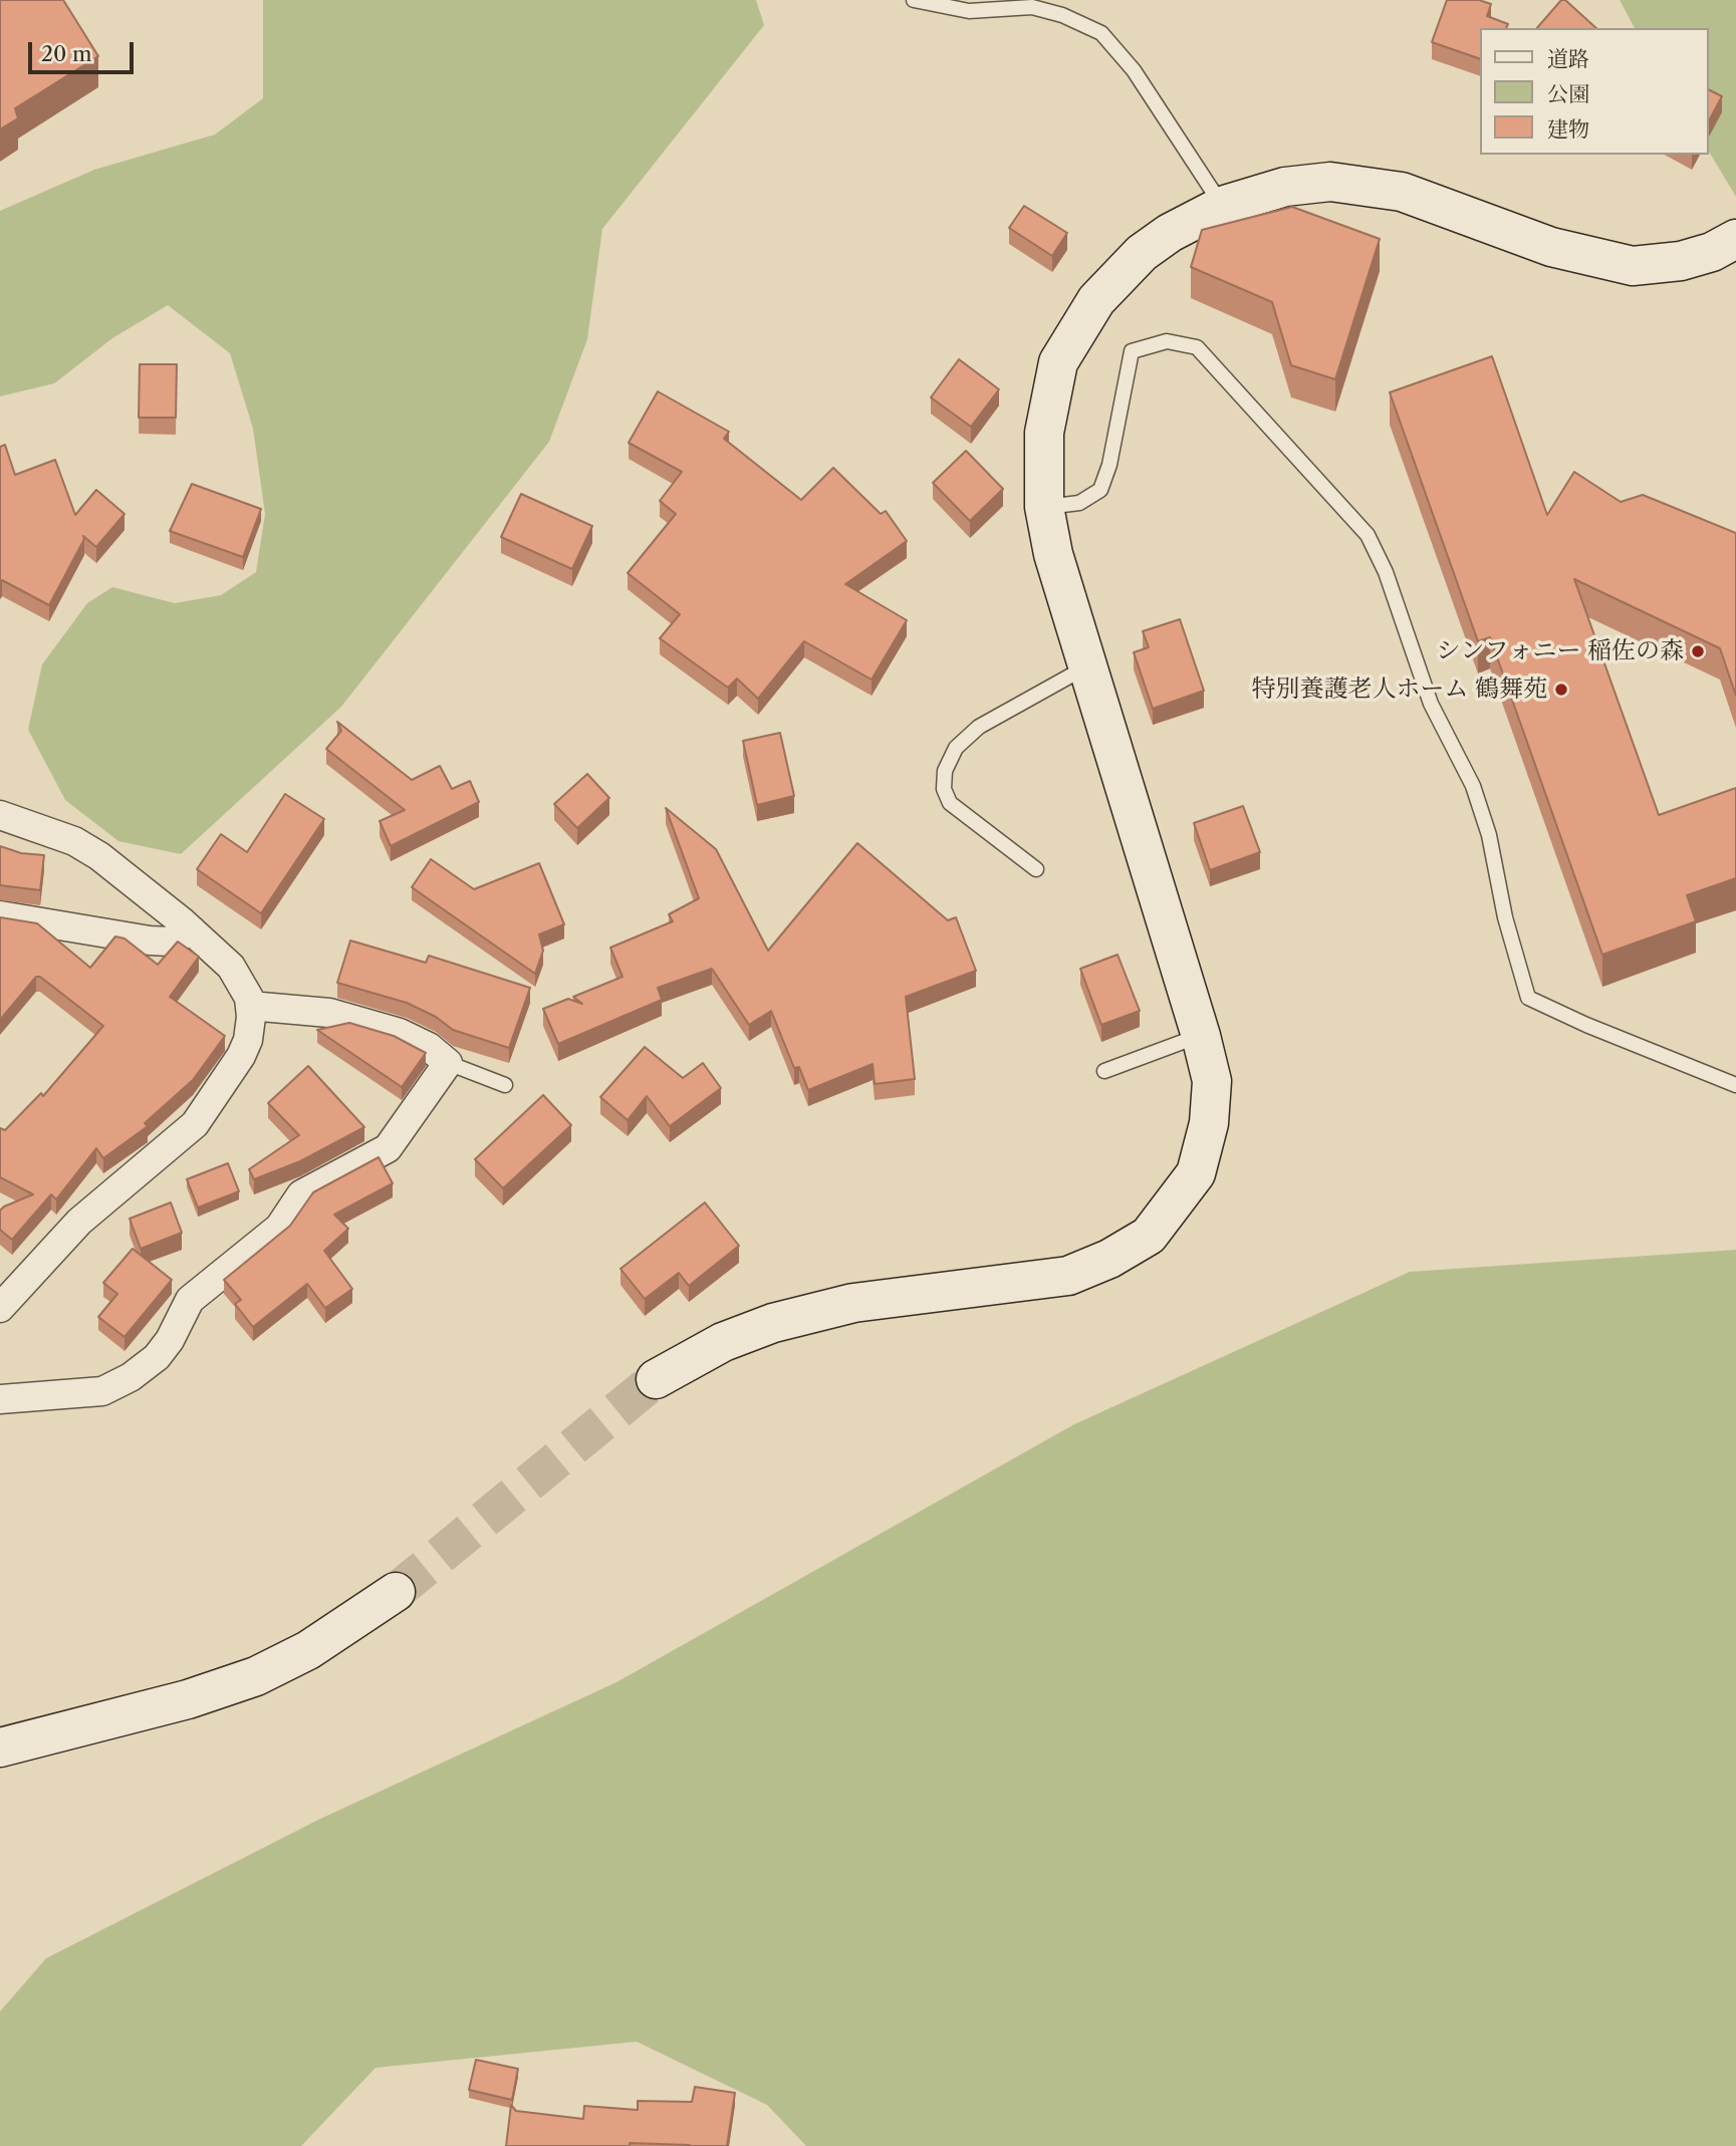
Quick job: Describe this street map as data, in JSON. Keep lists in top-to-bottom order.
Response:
{
  "places": ["シンフォニー 稲佐の森", "特別養護老人ホーム 鶴舞苑"],
  "legend": ["道路", "公園", "建物"],
  "scale_bar": "20 m"
}
